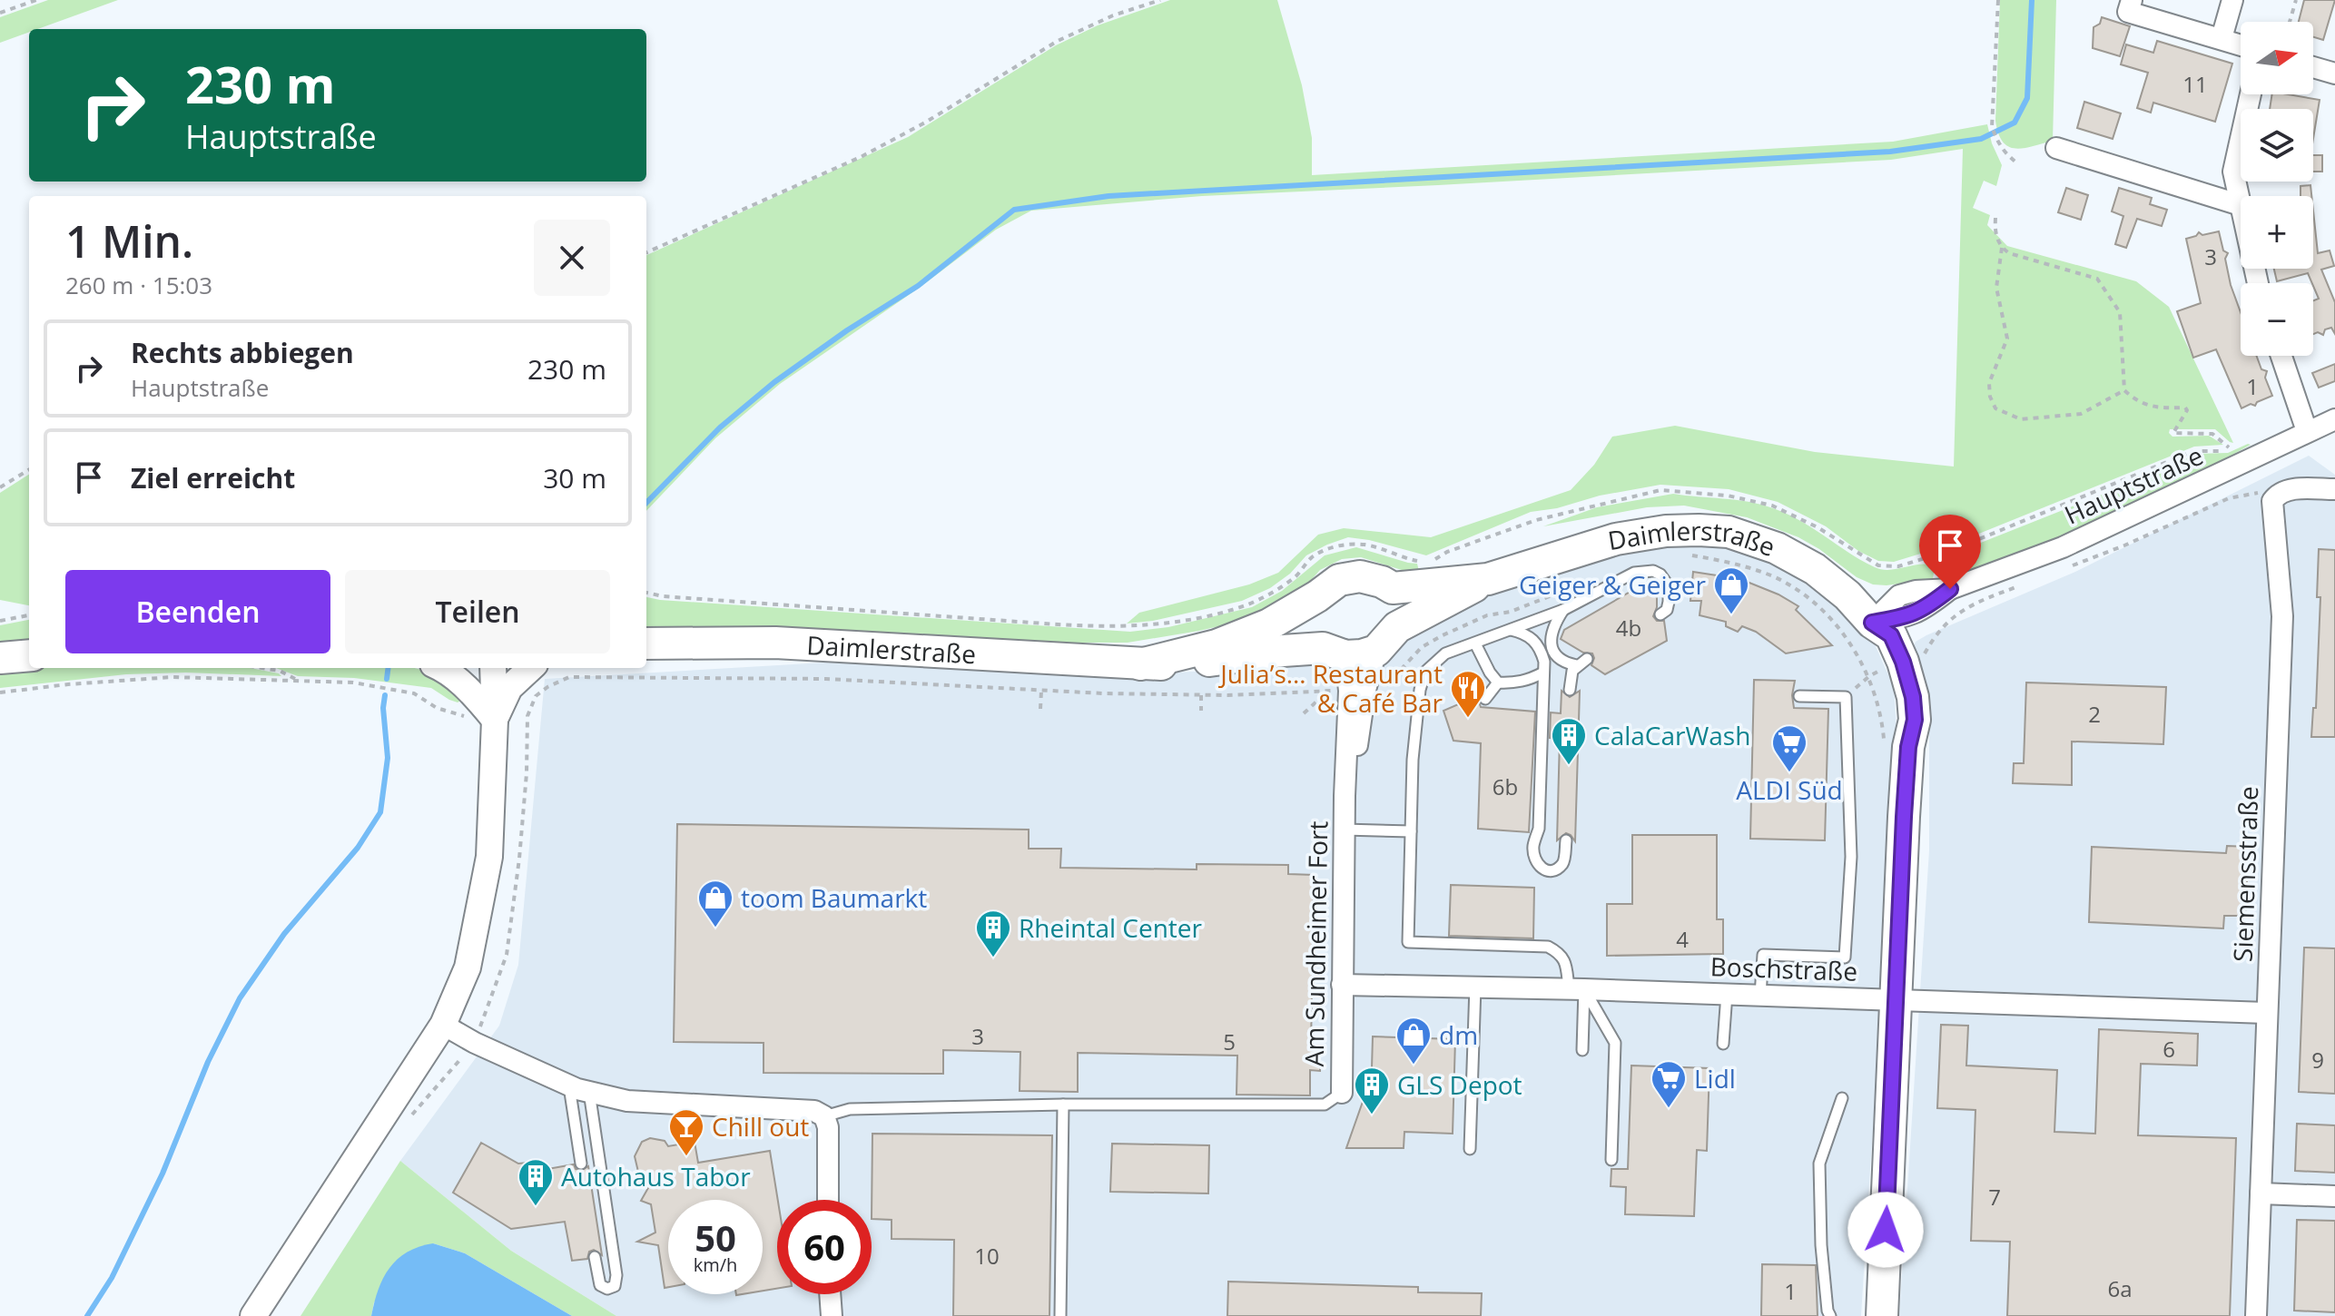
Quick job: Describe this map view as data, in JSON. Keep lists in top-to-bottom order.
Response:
{
  "streets": {
    "main road": ["Daimlerstraße"],
    "street": [
      "Hauptstraße",
      "Siemensstraße",
      "Am Sundheimer Fort",
      "Boschstraße"
    ]
  },
  "crossings": [
    ["Hauptstraße", "Daimlerstraße"],
    ["Daimlerstraße", "Am Sundheimer Fort"],
    ["Daimlerstraße", "Boschstraße"],
    ["Siemensstraße", "Boschstraße"],
    ["Am Sundheimer Fort", "Boschstraße"]
  ],
  "places": {
    "shop": ["Geiger & Geiger", "toom Baumarkt", "dm"],
    "restaurant": ["Julia’s… Restaurant & Café Bar"],
    "building": [
      "CalaCarWash",
      "Rheintal Center",
      "GLS Depot",
      "Autohaus Tabor"
    ],
    "supermarket": ["ALDI Süd", "Lidl"],
    "bar": ["Chill out"]
  },
  "house_numbers": [
    "11",
    "3",
    "1",
    "4b",
    "2",
    "6b",
    "4",
    "3",
    "5",
    "6",
    "9",
    "7",
    "10",
    "6a",
    "1"
  ],
  "north": "right",
  "page": {
    "map_buttons": ["+", "−"],
    "turn": ["230 m", "Hauptstraße"],
    "heading": ["1 Min.", "260 m · 15:03"],
    "list": [
      {
        "name": "Rechts abbiegen",
        "note": "Hauptstraße",
        "value": "230 m"
      },
      {
        "name": "Ziel erreicht",
        "value": "30 m"
      }
    ],
    "buttons": ["Beenden", "Teilen"],
    "speed": "50 km/h",
    "limit": "60"
  }
}
